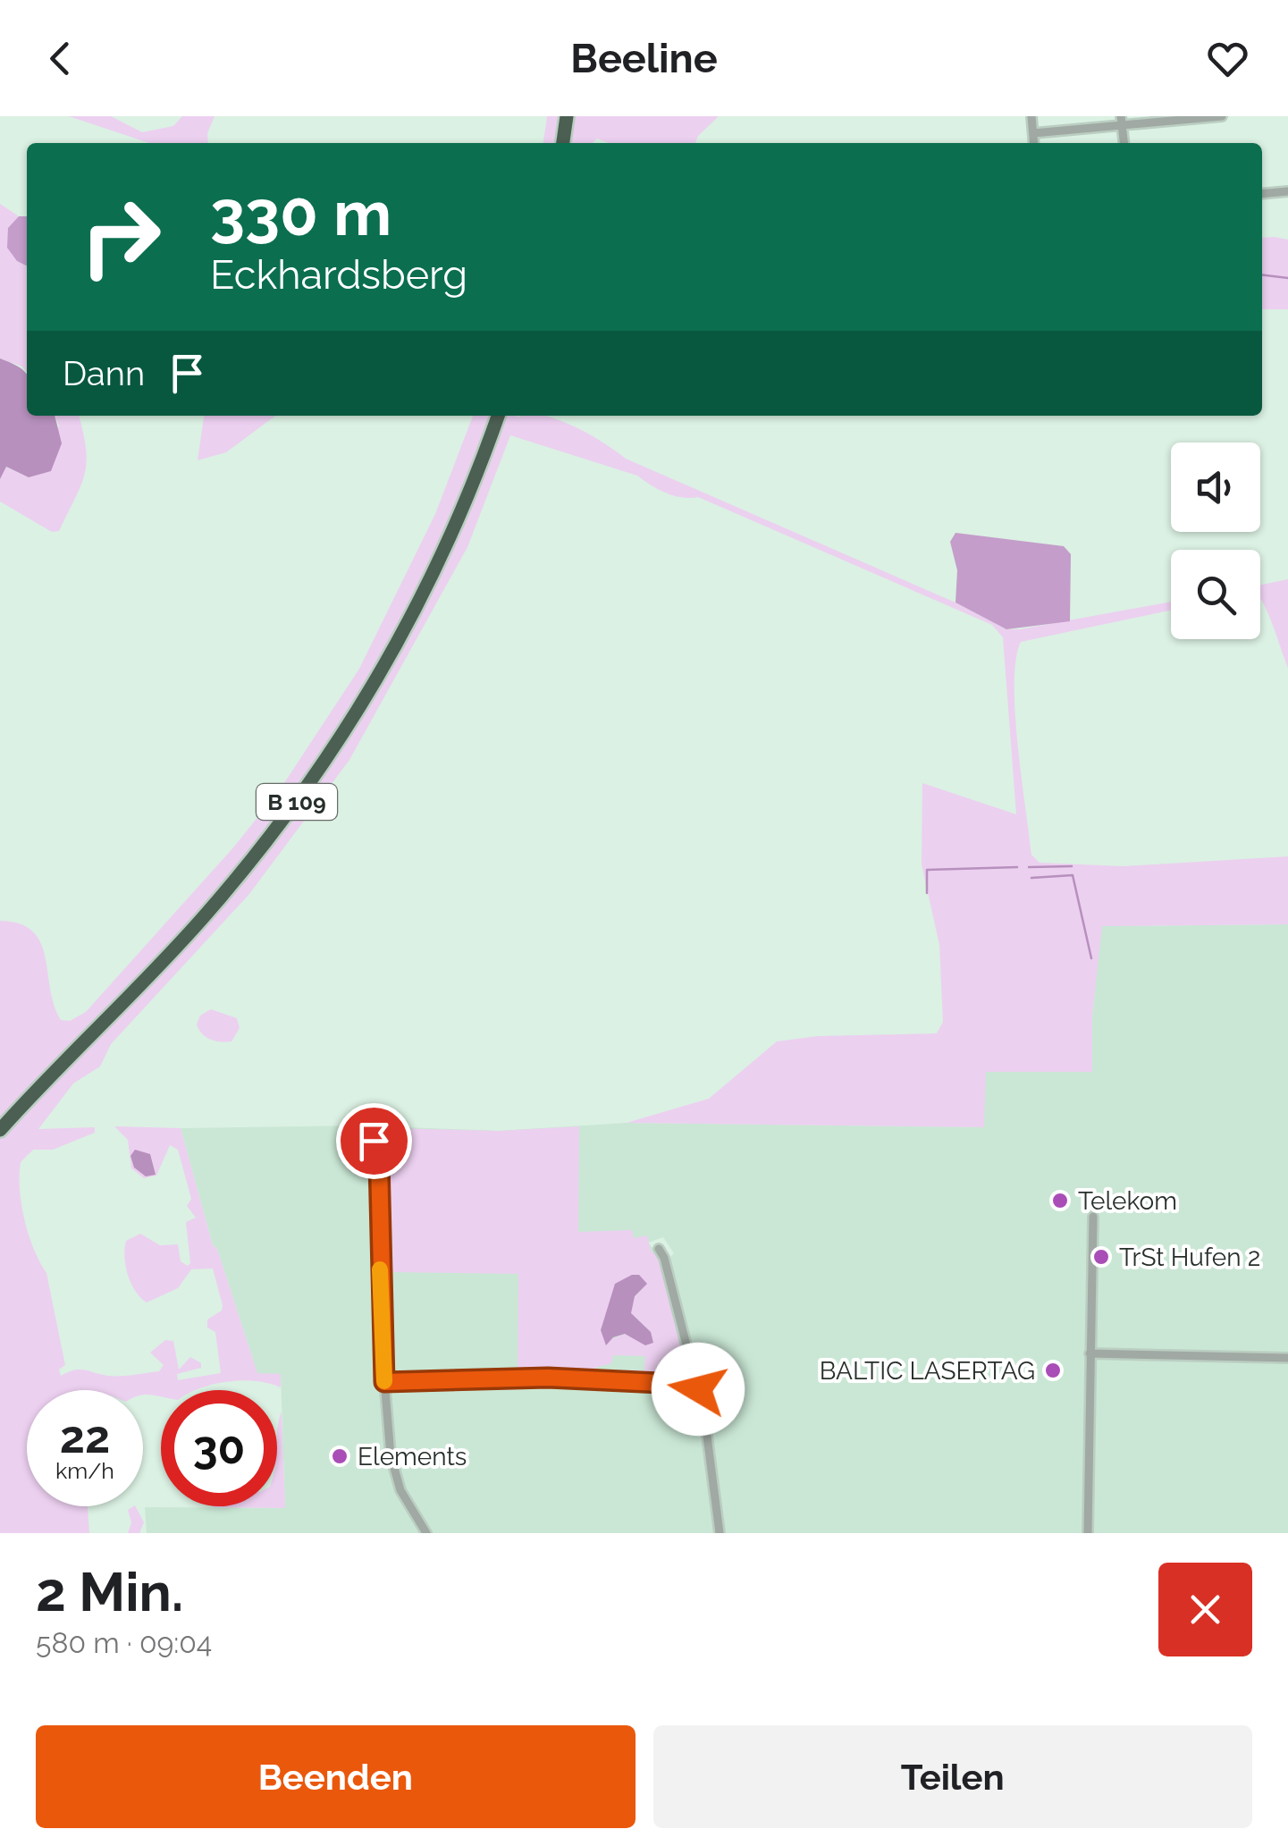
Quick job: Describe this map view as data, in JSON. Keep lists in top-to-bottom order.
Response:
{
  "streets": {
    "highway": ["B 109"]
  },
  "places": [
    "Telekom",
    "TrSt Hufen 2",
    "BALTIC LASERTAG",
    "Elements"
  ],
  "page": {
    "header": "Beeline",
    "turn": ["330 m", "Eckhardsberg"],
    "then": "Dann",
    "speed": "22 km/h",
    "limit": "30",
    "heading": ["2 Min.", "580 m · 09:04"],
    "buttons": ["Beenden", "Teilen"]
  }
}
